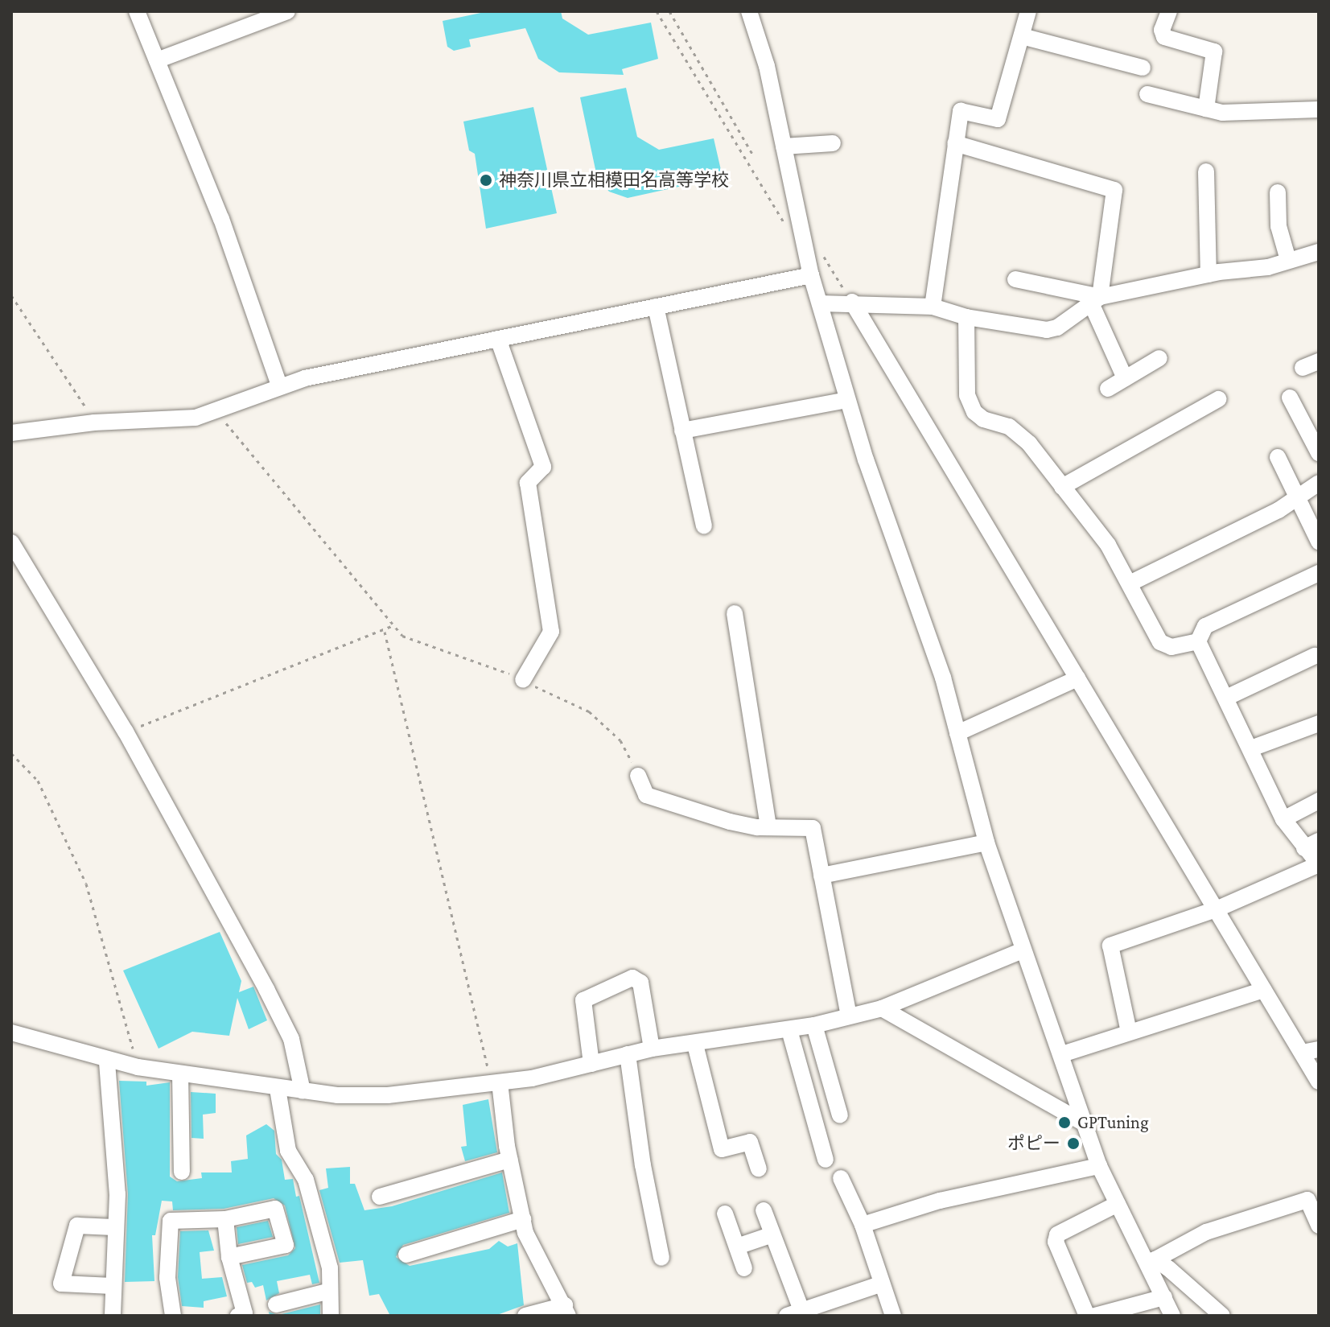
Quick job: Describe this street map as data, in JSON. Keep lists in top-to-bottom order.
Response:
{
  "places": ["神奈川県立相模田名高等学校", "GPTuning", "ポピー"]
}
